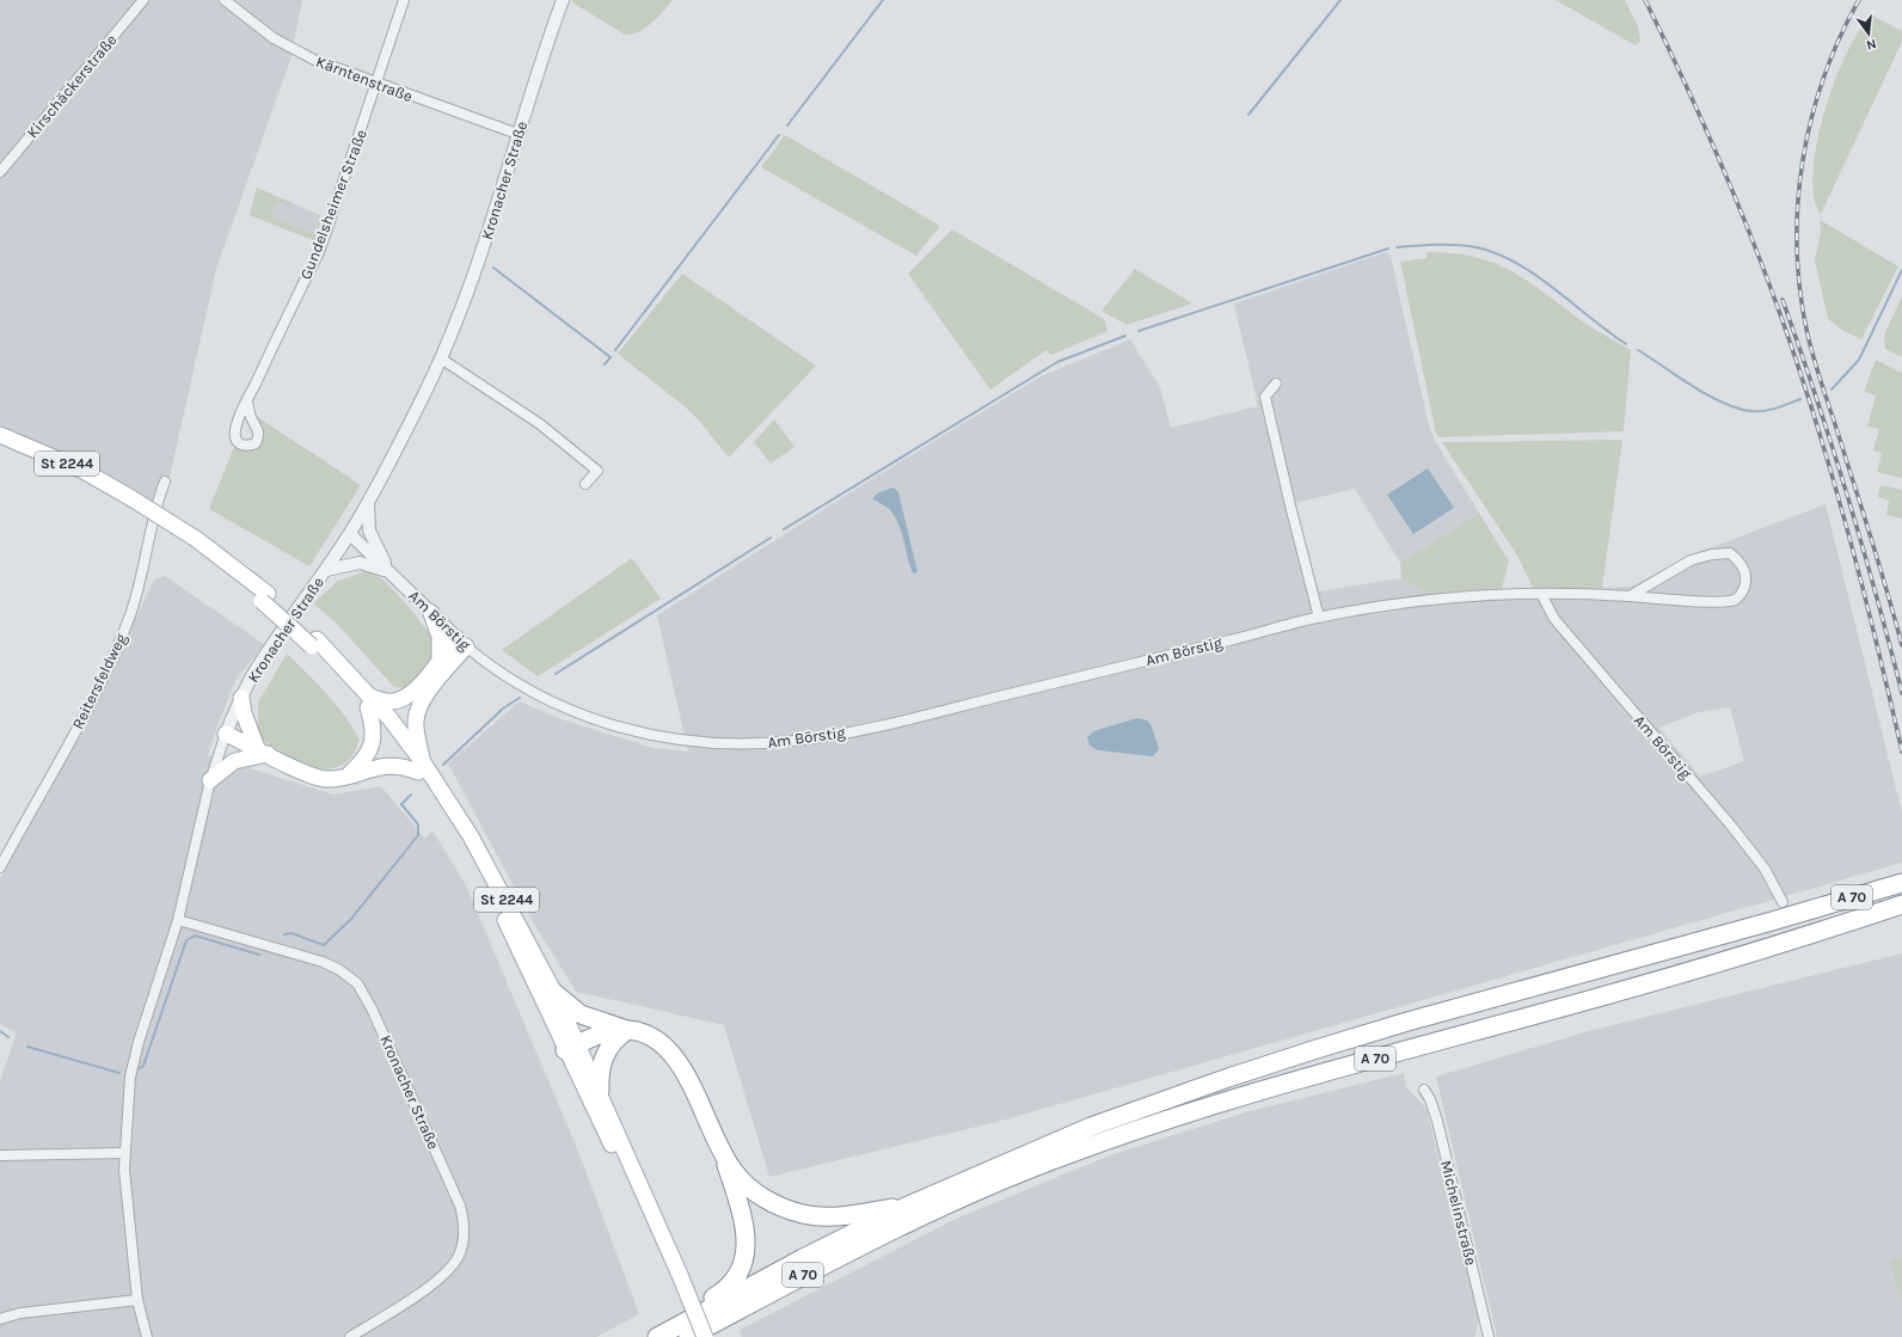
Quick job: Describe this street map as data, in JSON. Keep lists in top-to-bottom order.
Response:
{
  "streets": {
    "highway": ["A 70"],
    "main road": ["St 2244"],
    "street": [
      "Kärntenstraße",
      "Kirschäckerstraße",
      "Kronacher Straße",
      "Gundelsheimer Straße",
      "Am Börstig",
      "Reitersfeldweg",
      "Michelinstraße"
    ]
  },
  "crossings": [
    ["Kärntenstraße", "Kronacher Straße"],
    ["Kärntenstraße", "Gundelsheimer Straße"],
    ["Kronacher Straße", "Am Börstig"]
  ],
  "north": "bottom"
}
